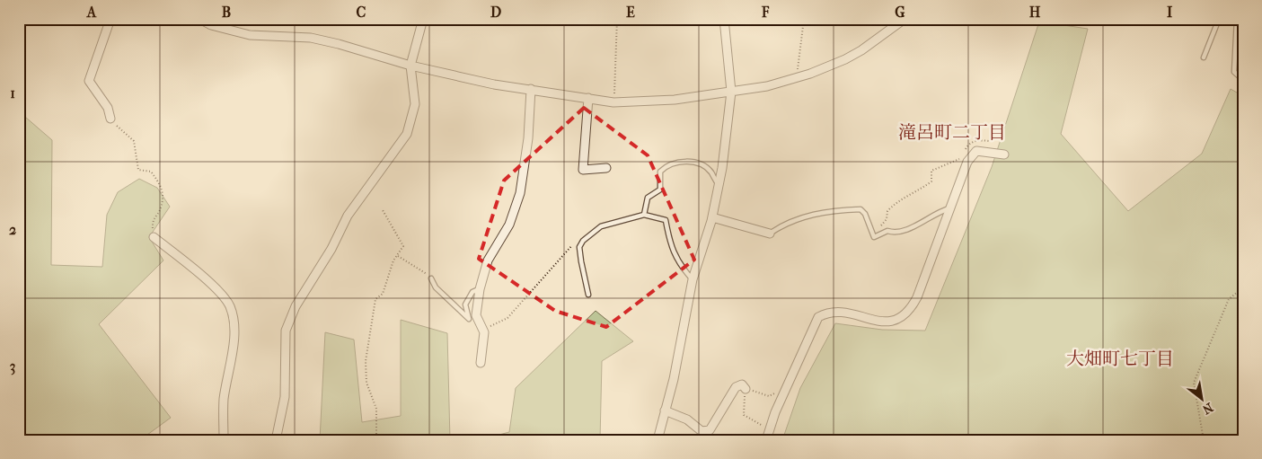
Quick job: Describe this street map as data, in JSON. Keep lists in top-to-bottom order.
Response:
{
  "districts": ["滝呂町二丁目", "大畑町七丁目"],
  "north": "bottom right",
  "grid": {
    "columns": [
      "A",
      "B",
      "C",
      "D",
      "E",
      "F",
      "G",
      "H",
      "I"
    ],
    "rows": ["1", "2", "3"]
  }
}
